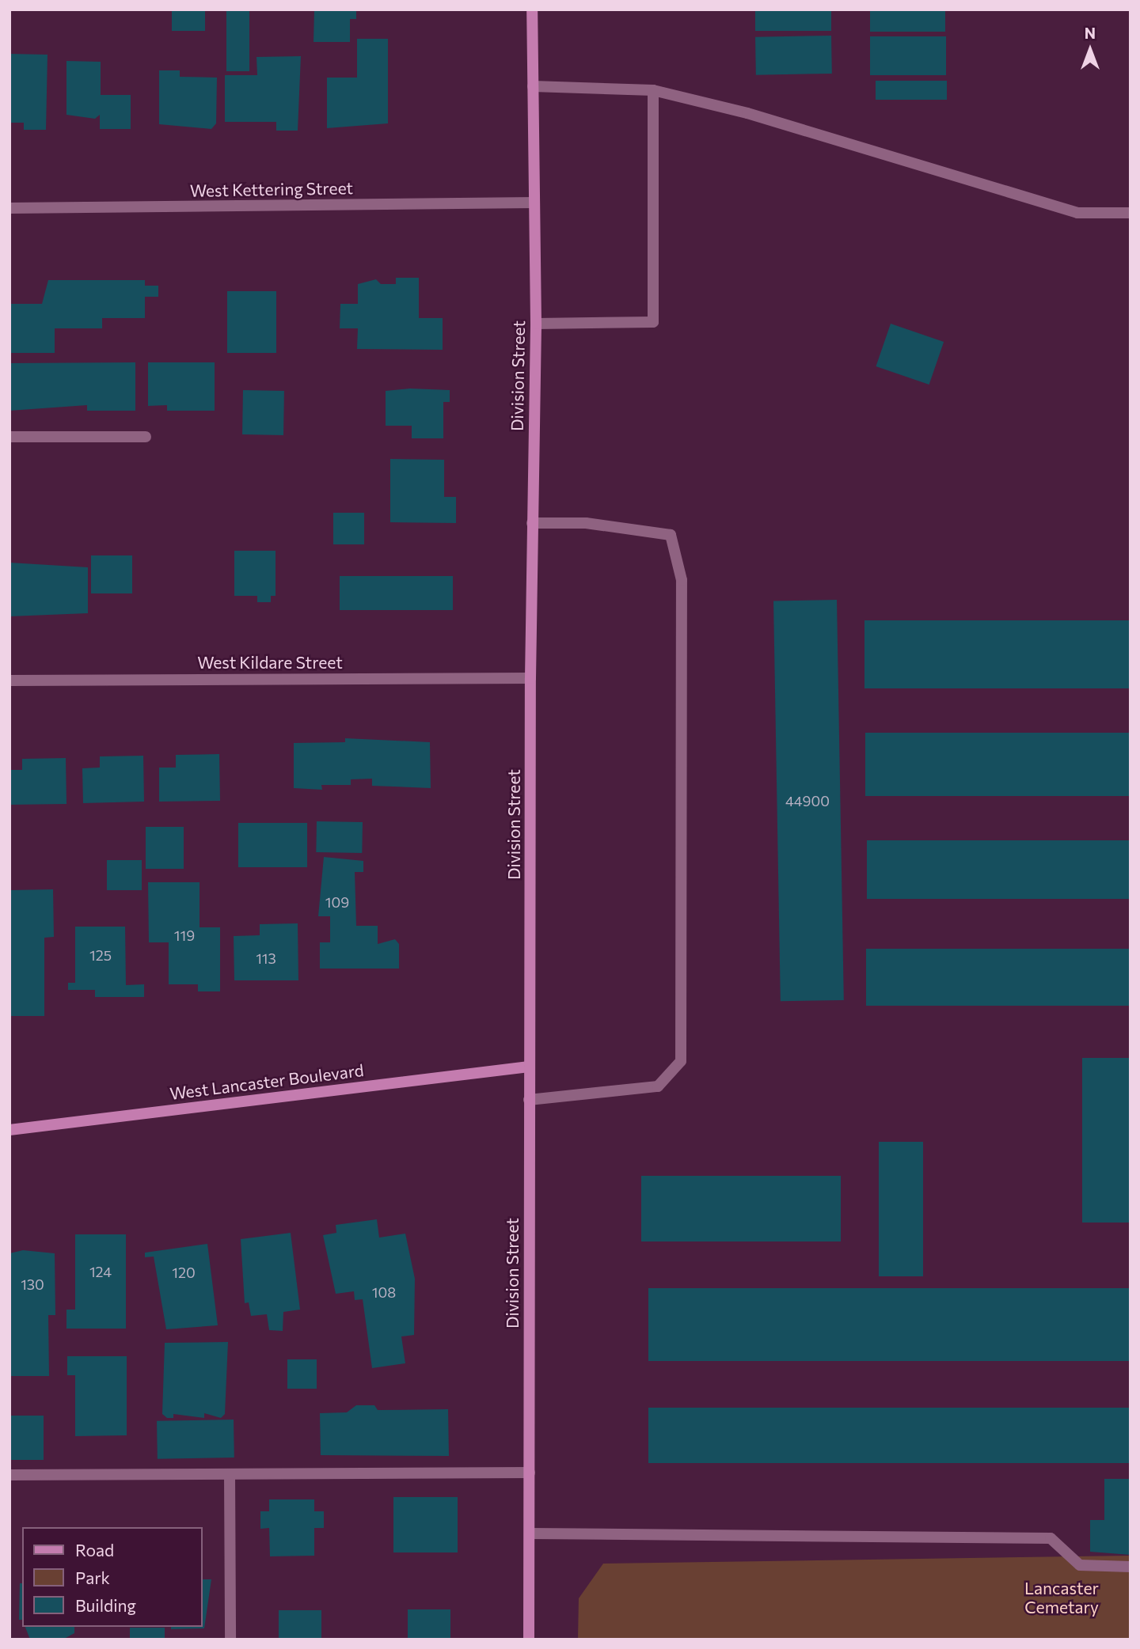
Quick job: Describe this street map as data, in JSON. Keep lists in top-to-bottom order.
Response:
{
  "streets": {
    "main road": ["Division Street", "West Lancaster Boulevard"],
    "street": ["West Kettering Street", "West Kildare Street"]
  },
  "crossings": [
    ["West Kettering Street", "Division Street"],
    ["Division Street", "West Kildare Street"],
    ["Division Street", "West Lancaster Boulevard"]
  ],
  "parks": ["Lancaster Cemetary"],
  "house_numbers": [
    "44900",
    "109",
    "119",
    "125",
    "113",
    "124",
    "120",
    "130",
    "108"
  ],
  "legend": ["Road", "Park", "Building"],
  "north": "top"
}
